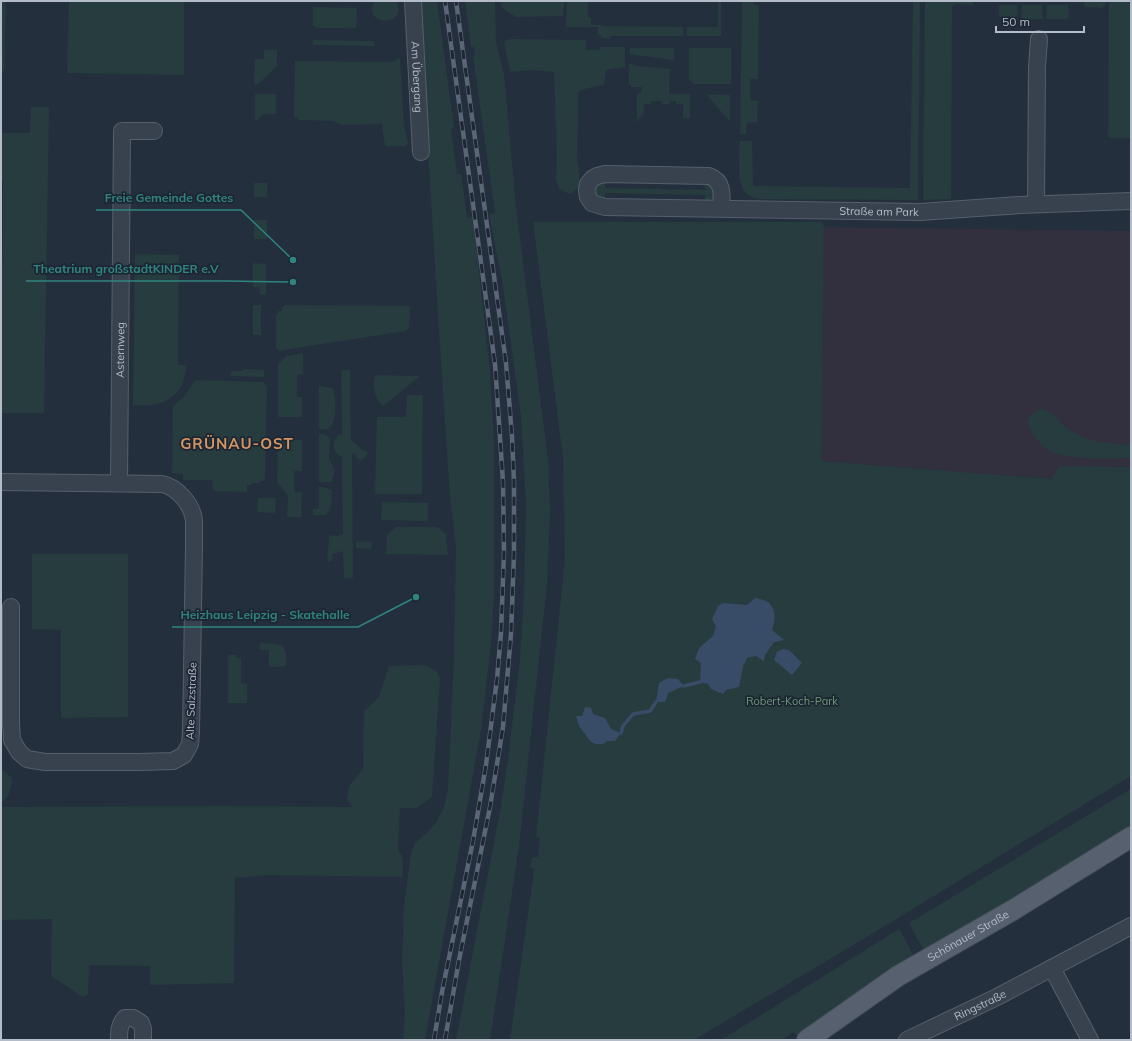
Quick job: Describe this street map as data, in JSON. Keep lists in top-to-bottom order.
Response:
{
  "streets": {
    "main road": ["Schönauer Straße"],
    "street": [
      "Am Übergang",
      "Straße am Park",
      "Asternweg",
      "Alte Salzstraße",
      "Ringstraße"
    ]
  },
  "crossings": [
    ["Asternweg", "Alte Salzstraße"]
  ],
  "districts": ["GRÜNAU-OST"],
  "parks": ["Robert-Koch-Park"],
  "places": ["Freie Gemeinde Gottes", "Theatrium großstadtKINDER e.V", "Heizhaus Leipzig - Skatehalle"],
  "scale_bar": "50 m"
}
